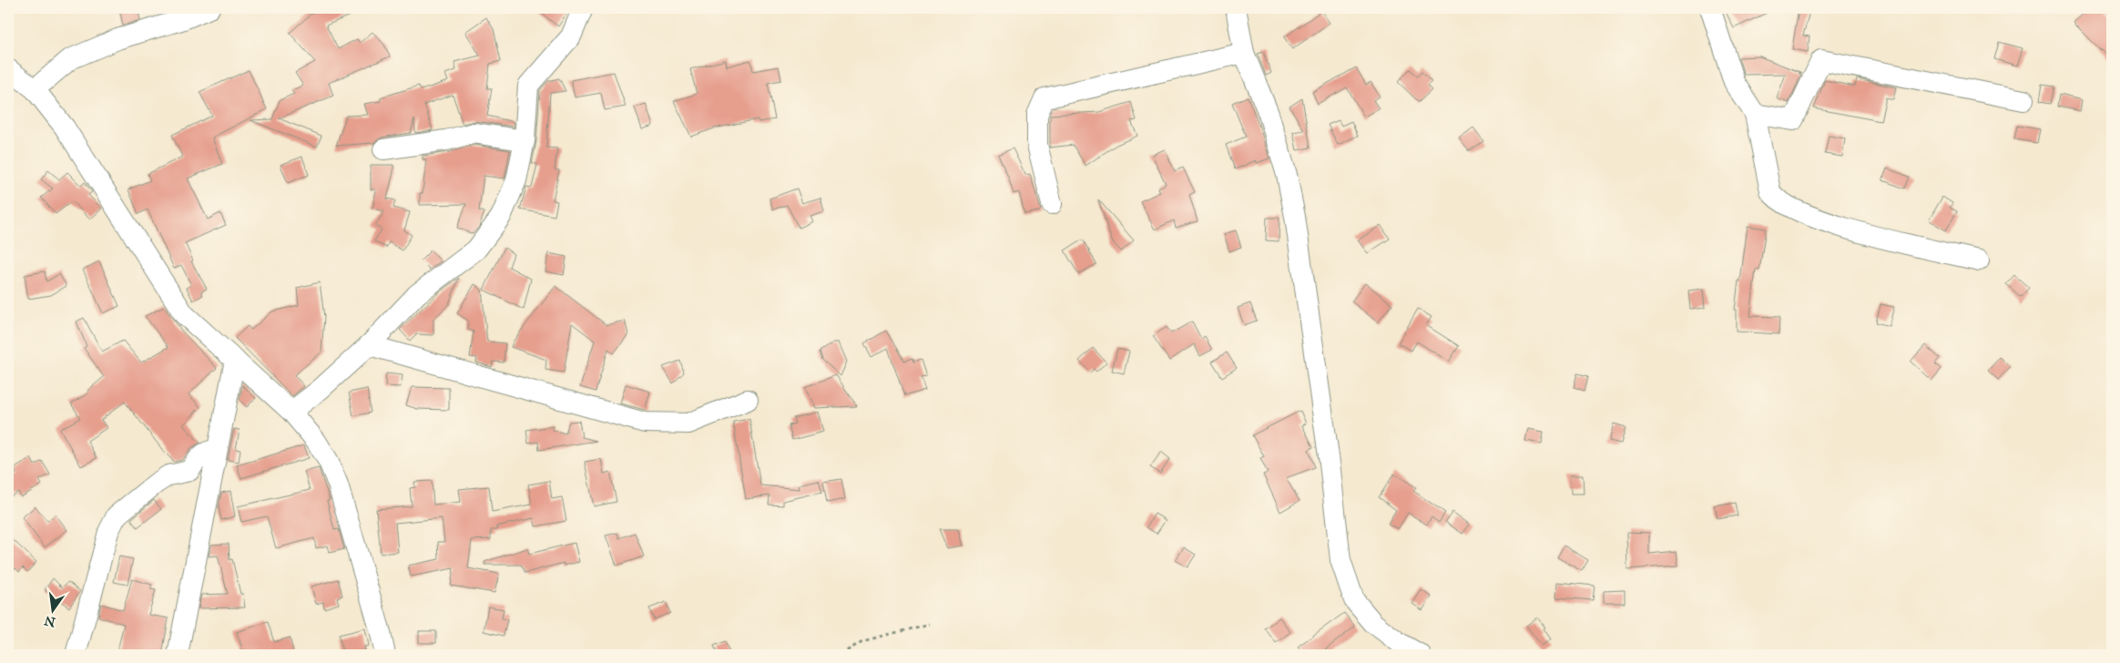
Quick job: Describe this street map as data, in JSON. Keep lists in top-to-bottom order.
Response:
{
  "north": "bottom"
}
